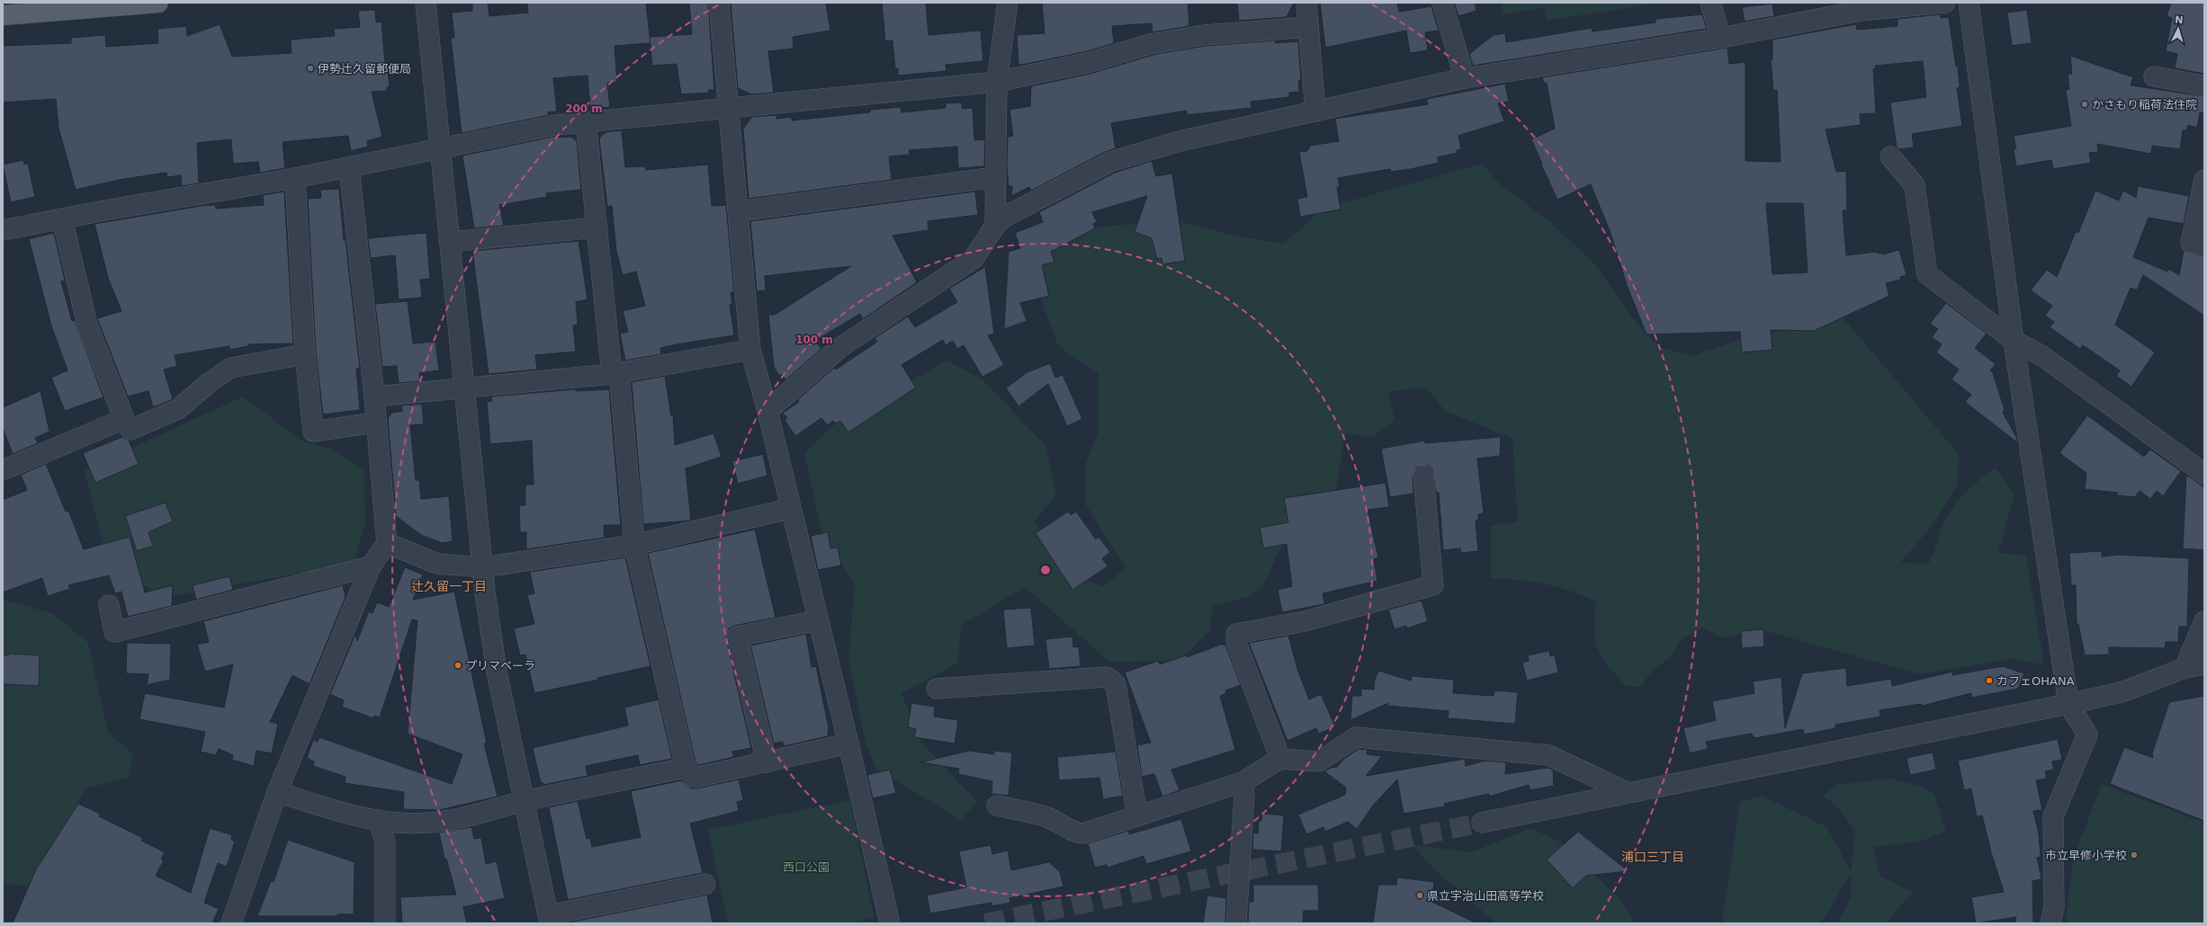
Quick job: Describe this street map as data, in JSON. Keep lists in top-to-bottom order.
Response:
{
  "districts": ["辻久留一丁目", "浦口三丁目"],
  "parks": ["西口公園"],
  "places": [
    "伊勢辻久留郵便局",
    "かさもり稲荷法住院",
    "プリマベーラ",
    "カフェOHANA",
    "市立早修小学校",
    "県立宇治山田高等学校"
  ],
  "north": "top",
  "rings": ["200 m", "100 m"]
}
